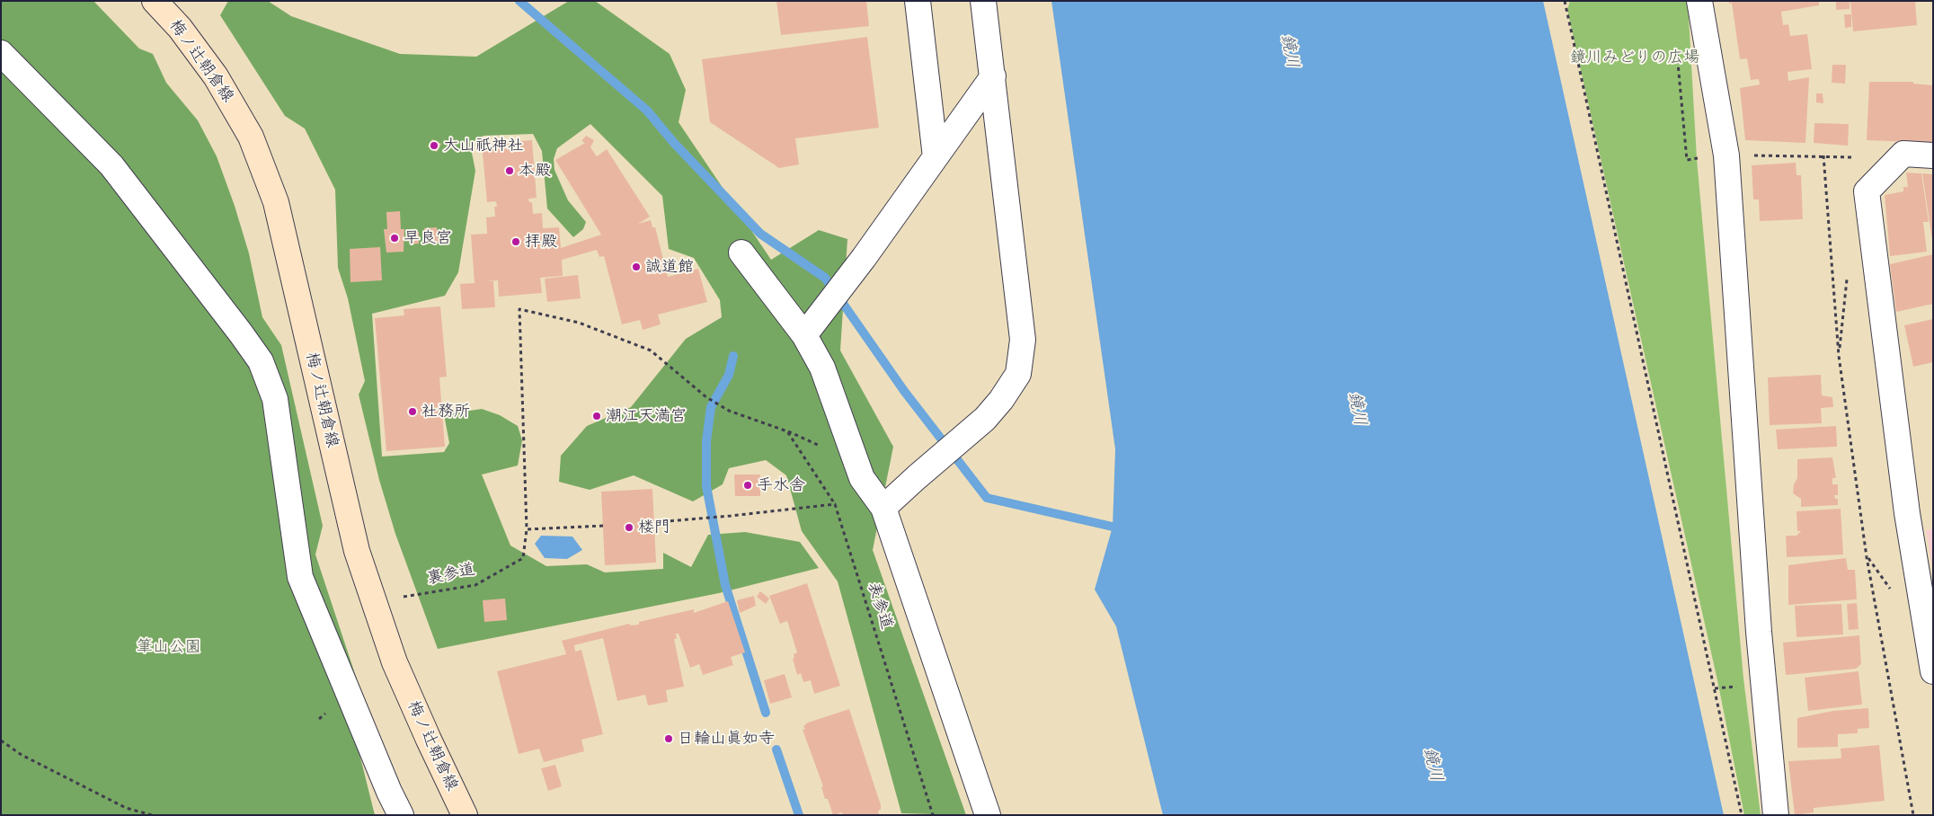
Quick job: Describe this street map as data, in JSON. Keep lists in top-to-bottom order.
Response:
{
  "streets": {
    "main road": ["梅ノ辻朝倉線"],
    "path": ["裏参道", "表参道"]
  },
  "crossings": [
    ["裏参道", "表参道"]
  ],
  "water": ["鏡川"],
  "parks": ["鏡川みどりの広場", "筆山公園"],
  "places": [
    "大山祇神社",
    "本殿",
    "早良宮",
    "拝殿",
    "誠道館",
    "社務所",
    "潮江天満宮",
    "手水舎",
    "楼門",
    "日輪山眞如寺"
  ]
}
